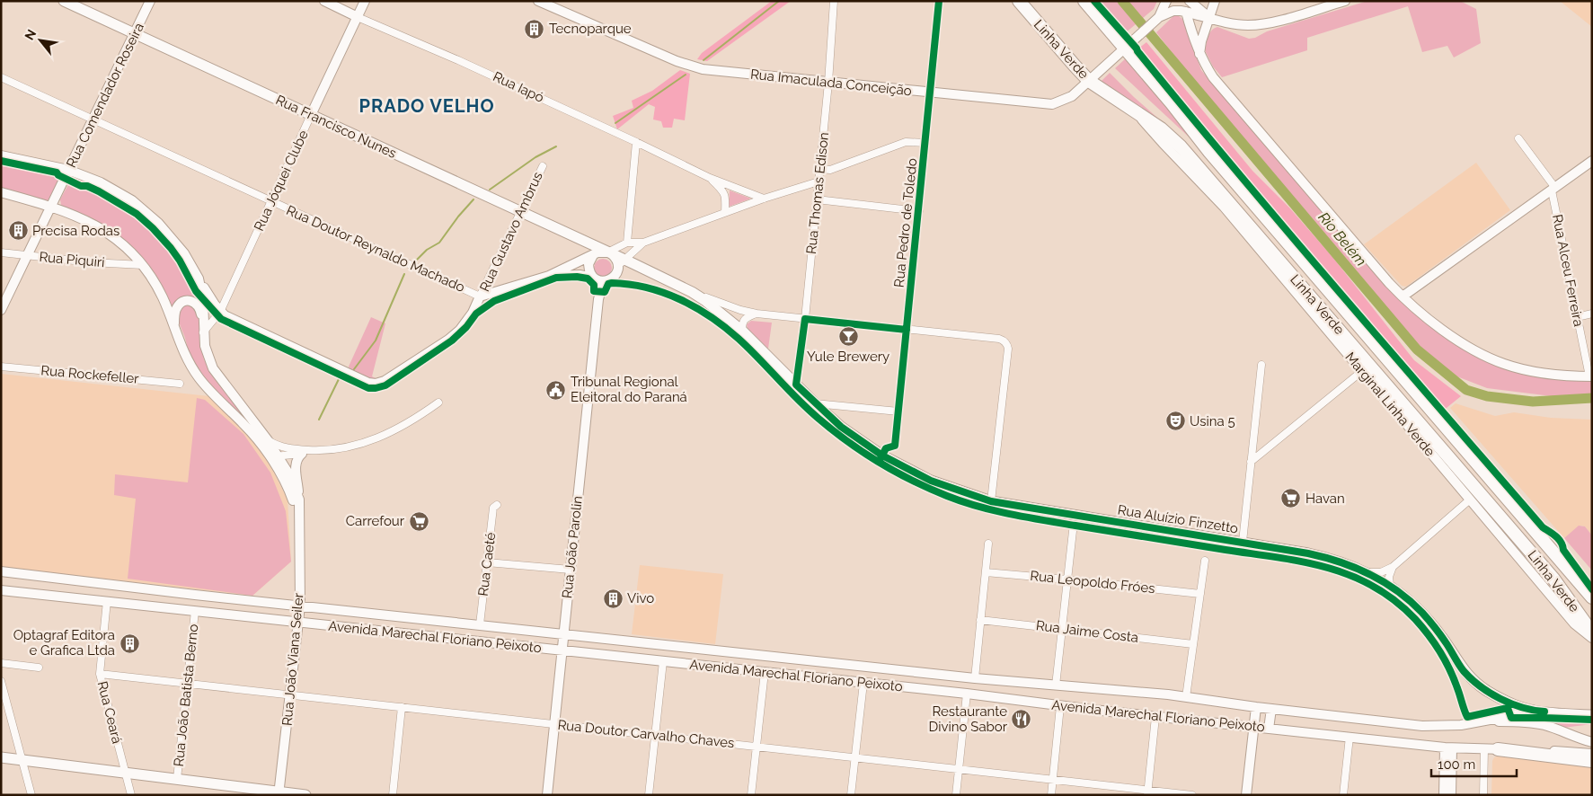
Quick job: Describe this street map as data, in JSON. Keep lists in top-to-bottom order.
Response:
{
  "streets": {
    "highway": ["Linha Verde"],
    "main road": ["Rua Francisco Nunes", "Rua Aluízio Finzetto"],
    "street": [
      "Rua Imaculada Conceição",
      "Rua Iapó",
      "Rua Comendador Roseira",
      "Rua Jóquei Clube",
      "Rua Thomas Edison",
      "Rua Pedro de Toledo",
      "Rua Gustavo Ambrus",
      "Rua Doutor Reynaldo Machado",
      "Rua Piquiri",
      "Rua Alceu Ferreira",
      "Rua Rockefeller",
      "Marginal Linha Verde",
      "Rua João Parolin",
      "Rua Caeté",
      "Rua Leopoldo Fróes",
      "Rua Jaime Costa",
      "Avenida Marechal Floriano Peixoto",
      "Rua João Viana Seiler",
      "Rua João Batista Berno",
      "Rua Ceará",
      "Rua Doutor Carvalho Chaves"
    ]
  },
  "crossings": [
    ["Linha Verde", "Rua Imaculada Conceição"],
    ["Linha Verde", "Marginal Linha Verde"],
    ["Rua Imaculada Conceição", "Rua Thomas Edison"],
    ["Rua Imaculada Conceição", "Rua Pedro de Toledo"],
    ["Rua Iapó", "Rua Jóquei Clube"],
    ["Rua Comendador Roseira", "Rua Francisco Nunes"],
    ["Rua Comendador Roseira", "Rua Doutor Reynaldo Machado"],
    ["Rua Comendador Roseira", "Rua Piquiri"],
    ["Rua Francisco Nunes", "Rua Jóquei Clube"],
    ["Rua Francisco Nunes", "Rua Thomas Edison"],
    ["Rua Francisco Nunes", "Rua Pedro de Toledo"],
    ["Rua Francisco Nunes", "Rua Gustavo Ambrus"],
    ["Rua Francisco Nunes", "Rua Aluízio Finzetto"],
    ["Rua Francisco Nunes", "Rua João Parolin"],
    ["Rua Jóquei Clube", "Rua Doutor Reynaldo Machado"],
    ["Rua Thomas Edison", "Rua Aluízio Finzetto"],
    ["Rua Gustavo Ambrus", "Rua Doutor Reynaldo Machado"],
    ["Rua Aluízio Finzetto", "Avenida Marechal Floriano Peixoto"],
    ["Rua João Parolin", "Avenida Marechal Floriano Peixoto"],
    ["Rua João Parolin", "Rua Doutor Carvalho Chaves"],
    ["Rua Caeté", "Avenida Marechal Floriano Peixoto"],
    ["Avenida Marechal Floriano Peixoto", "Rua João Viana Seiler"],
    ["Avenida Marechal Floriano Peixoto", "Rua João Batista Berno"],
    ["Avenida Marechal Floriano Peixoto", "Rua Ceará"],
    ["Rua João Viana Seiler", "Rua Doutor Carvalho Chaves"],
    ["Rua João Batista Berno", "Rua Doutor Carvalho Chaves"],
    ["Rua Ceará", "Rua Doutor Carvalho Chaves"]
  ],
  "districts": ["PRADO VELHO"],
  "water": ["Rio Belém"],
  "places": {
    "building": [
      "Tecnoparque",
      "Precisa Rodas",
      "Vivo",
      "Optagraf Editora e Grafica Ltda"
    ],
    "bar": ["Yule Brewery"],
    "public building": ["Tribunal Regional Eleitoral do Paraná"],
    "theatre": ["Usina 5"],
    "supermarket": ["Havan", "Carrefour"],
    "restaurant": ["Restaurante Divino Sabor"]
  },
  "scale_bar": "100 m",
  "north": "top left"
}
